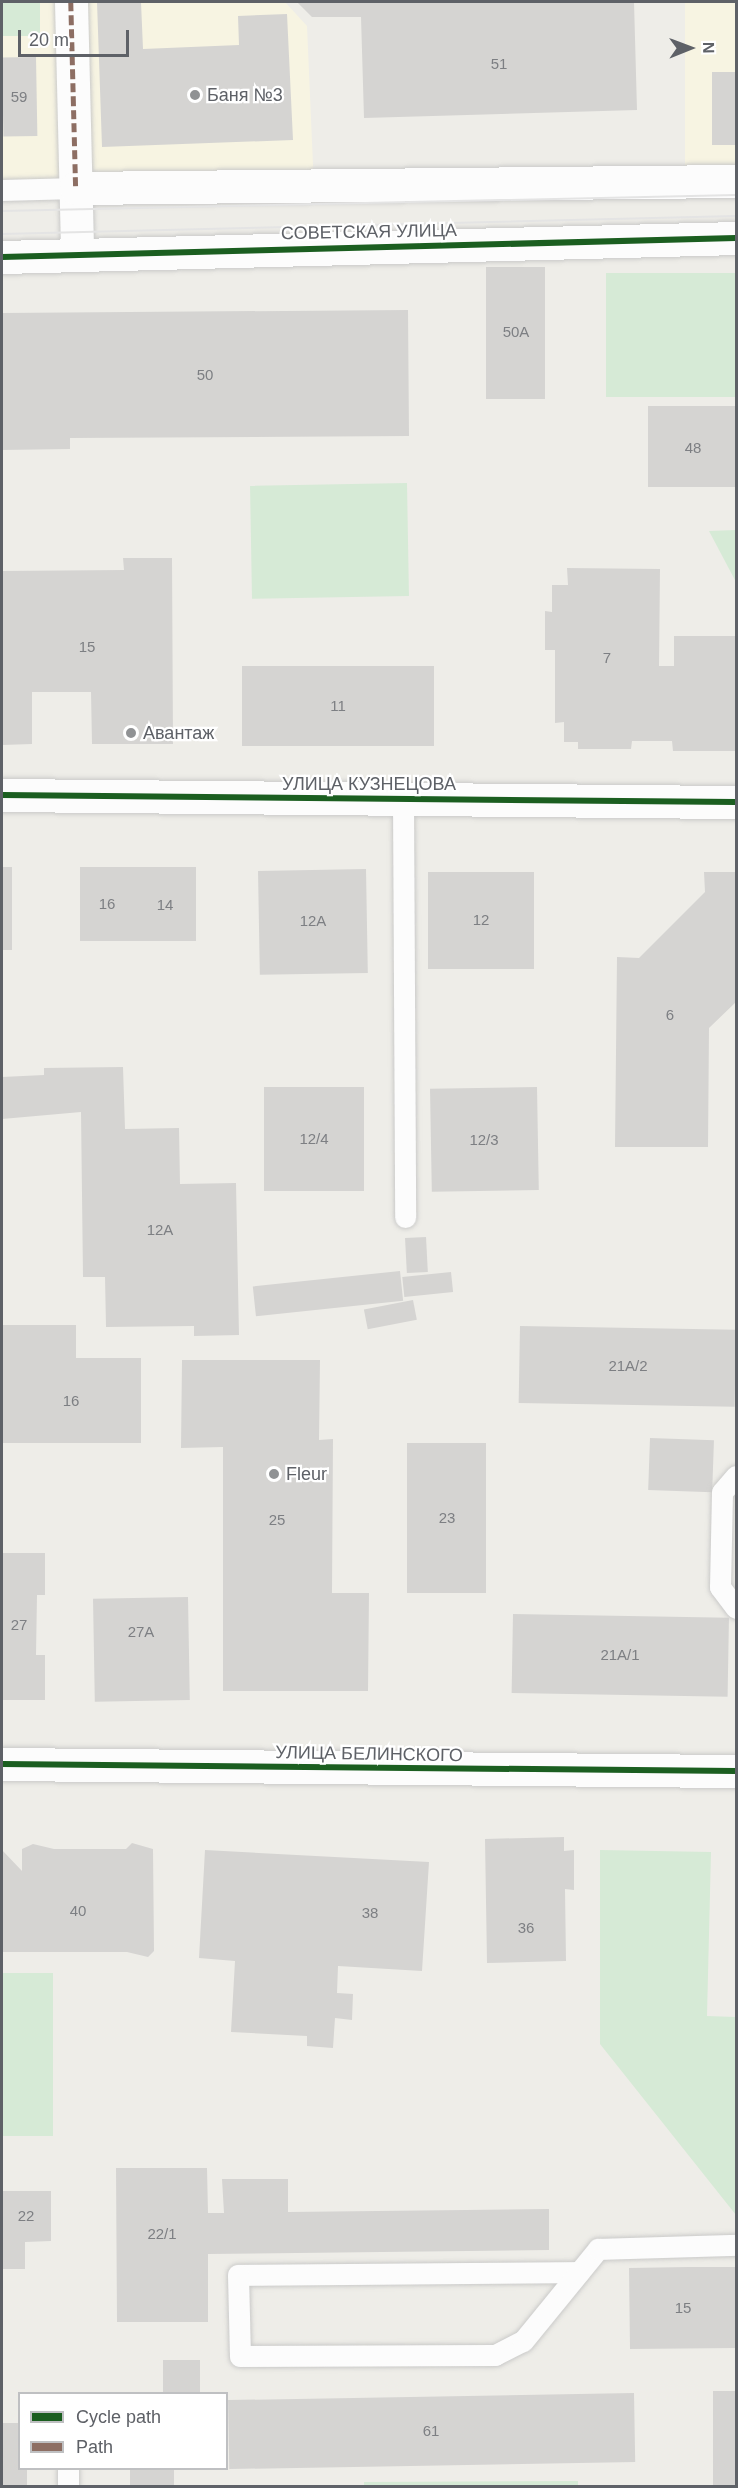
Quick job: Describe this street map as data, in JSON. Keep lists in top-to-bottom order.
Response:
{
  "streets": {
    "street": ["СОВЕТСКАЯ УЛИЦА", "УЛИЦА КУЗНЕЦОВА", "УЛИЦА БЕЛИНСКОГО"]
  },
  "places": ["Баня №3", "Авантаж", "Fleur"],
  "house_numbers": [
    "51",
    "59",
    "50А",
    "50",
    "48",
    "15",
    "7",
    "11",
    "16",
    "14",
    "12",
    "12А",
    "6",
    "12/4",
    "12/3",
    "12А",
    "21А/2",
    "16",
    "23",
    "25",
    "27",
    "27А",
    "21А/1",
    "40",
    "38",
    "36",
    "22",
    "22/1",
    "15",
    "61"
  ],
  "legend": ["Cycle path", "Path"],
  "scale_bar": "20 m",
  "north": "right"
}
